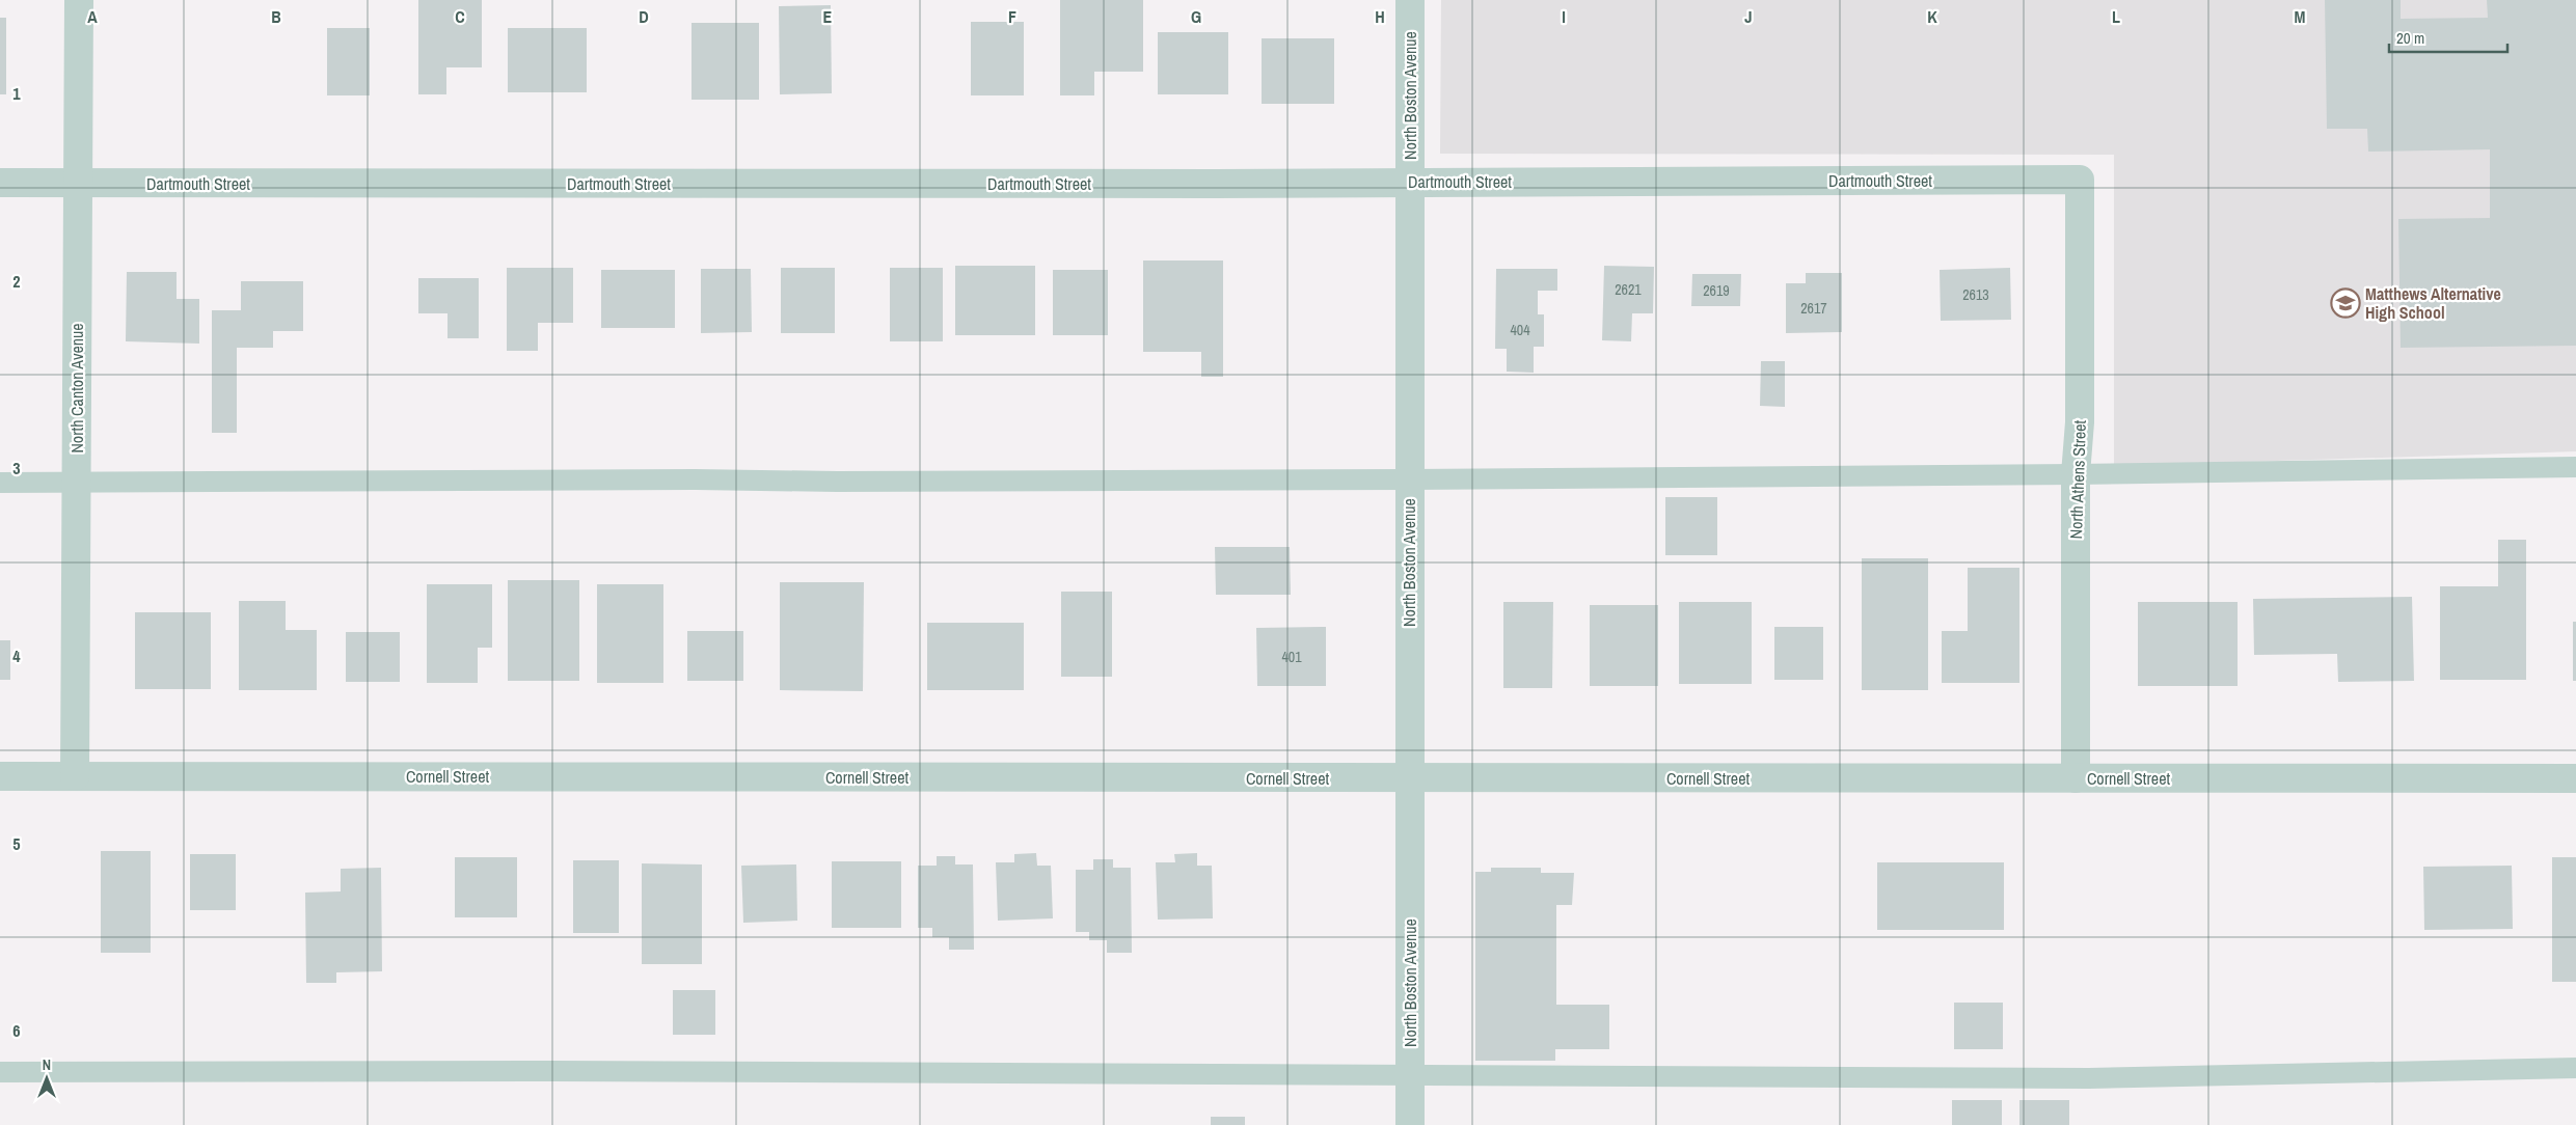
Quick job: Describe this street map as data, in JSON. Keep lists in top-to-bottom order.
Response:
{
  "streets": {
    "street": [
      "North Boston Avenue",
      "Dartmouth Street",
      "North Canton Avenue",
      "North Athens Street",
      "Cornell Street"
    ]
  },
  "crossings": [
    ["North Boston Avenue", "Dartmouth Street"],
    ["North Boston Avenue", "Cornell Street"],
    ["Dartmouth Street", "North Canton Avenue"],
    ["Dartmouth Street", "North Athens Street"],
    ["North Canton Avenue", "Cornell Street"],
    ["North Athens Street", "Cornell Street"]
  ],
  "places": {
    "school or university": ["Matthews Alternative High School"]
  },
  "house_numbers": [
    "2621",
    "2619",
    "2613",
    "2617",
    "404",
    "401"
  ],
  "scale_bar": "20 m",
  "north": "top",
  "grid": {
    "columns": [
      "A",
      "B",
      "C",
      "D",
      "E",
      "F",
      "G",
      "H",
      "I",
      "J",
      "K",
      "L",
      "M"
    ],
    "rows": [
      "1",
      "2",
      "3",
      "4",
      "5",
      "6"
    ]
  }
}
